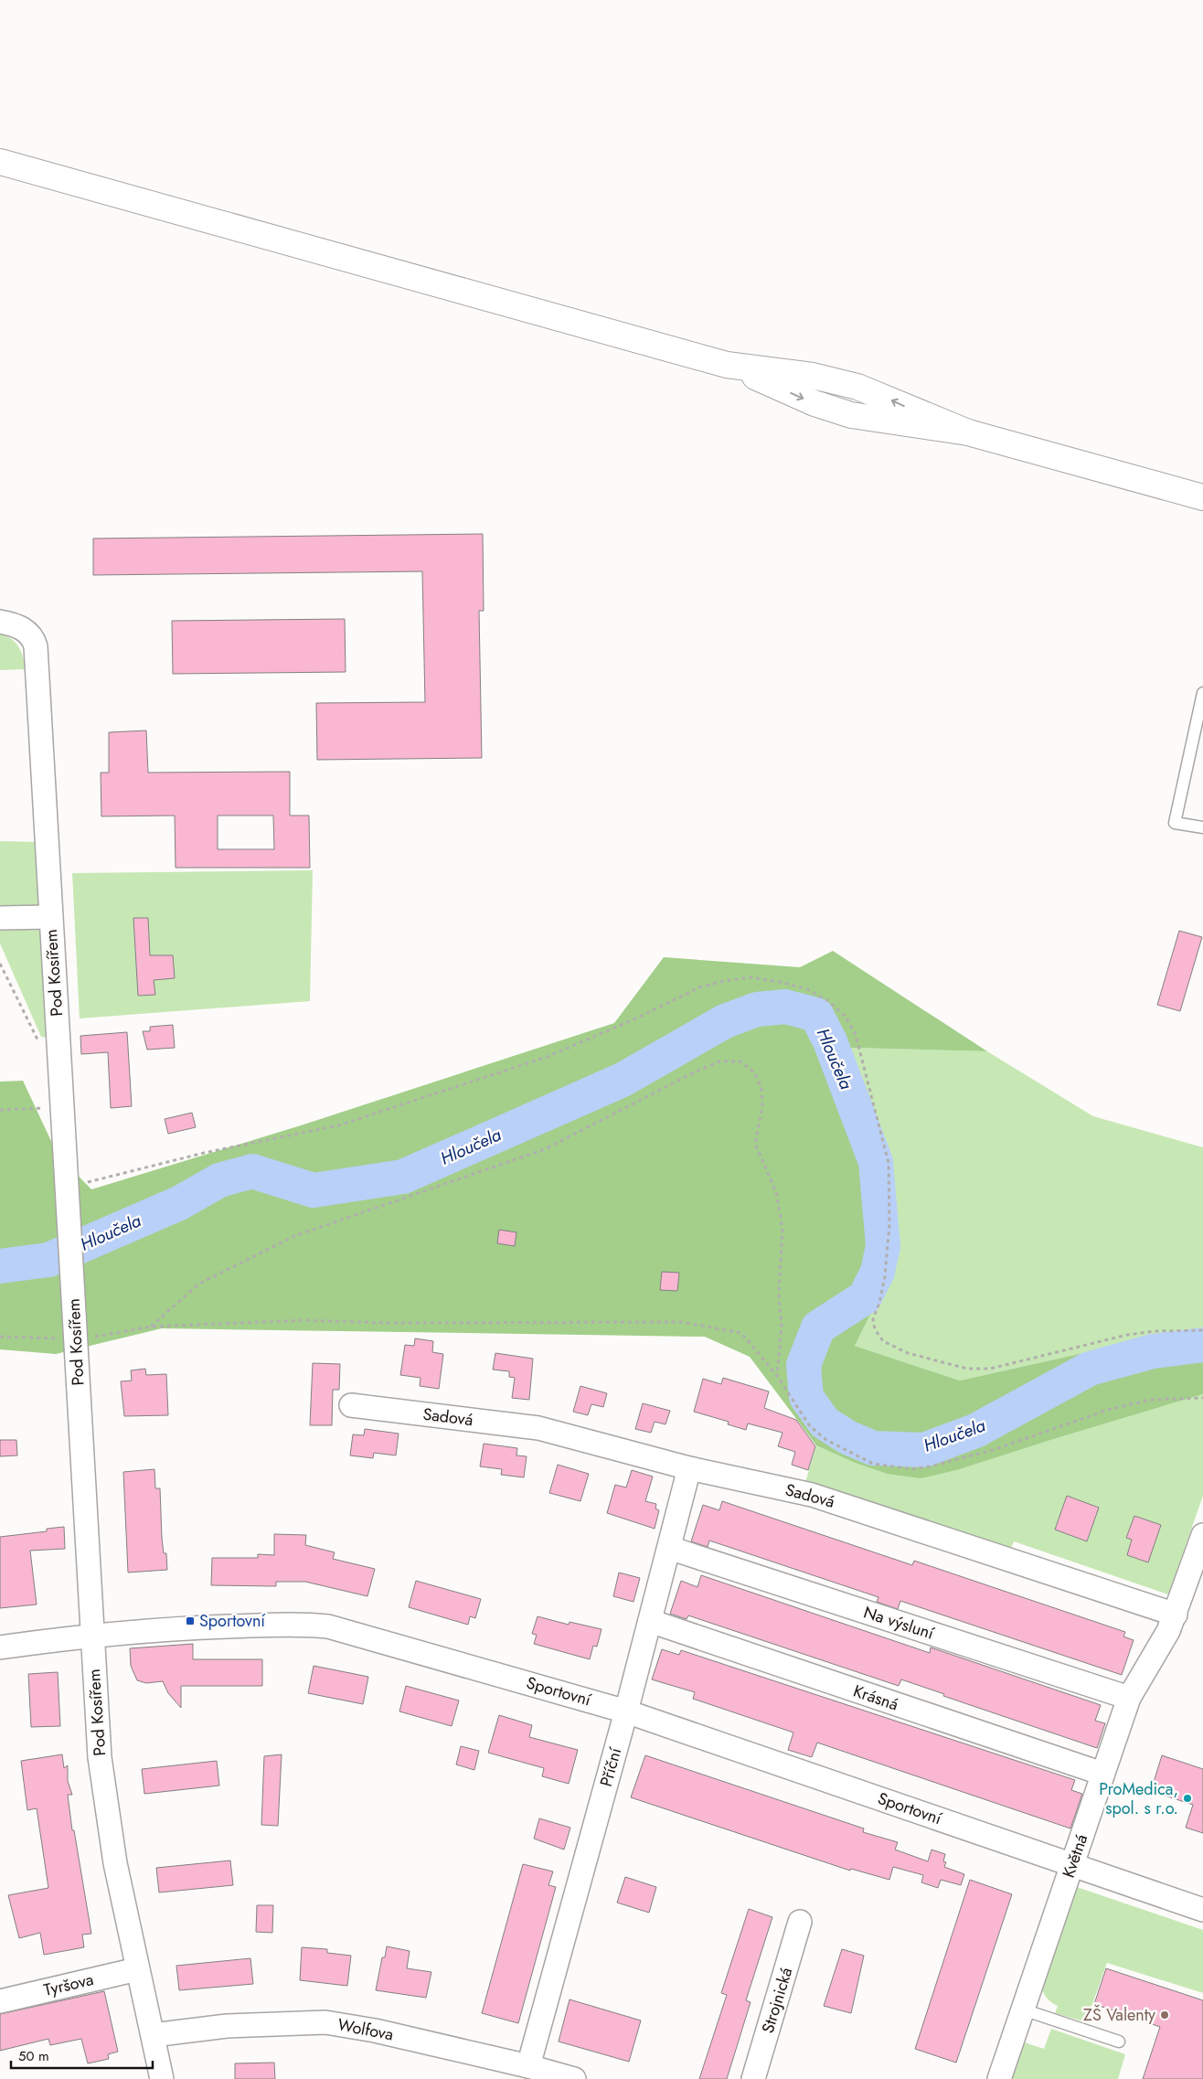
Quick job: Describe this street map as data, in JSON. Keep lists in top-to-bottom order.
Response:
{
  "streets": {
    "street": [
      "Pod Kosířem",
      "Sadová",
      "Na výsluní",
      "Sportovní",
      "Krásná",
      "Příční",
      "Květná",
      "Tyršova",
      "Strojnická",
      "Wolfova"
    ]
  },
  "crossings": [
    ["Pod Kosířem", "Sportovní"],
    ["Pod Kosířem", "Tyršova"],
    ["Pod Kosířem", "Wolfova"],
    ["Sadová", "Příční"],
    ["Sadová", "Květná"],
    ["Na výsluní", "Příční"],
    ["Na výsluní", "Květná"],
    ["Sportovní", "Příční"],
    ["Sportovní", "Květná"],
    ["Krásná", "Příční"],
    ["Krásná", "Květná"],
    ["Příční", "Wolfova"]
  ],
  "water": ["Hloučela"],
  "places": {
    "transit": ["Sportovní"],
    "other": ["ProMedica, spol. s r.o.", "ZŠ Valenty"]
  },
  "scale_bar": "50 m"
}
